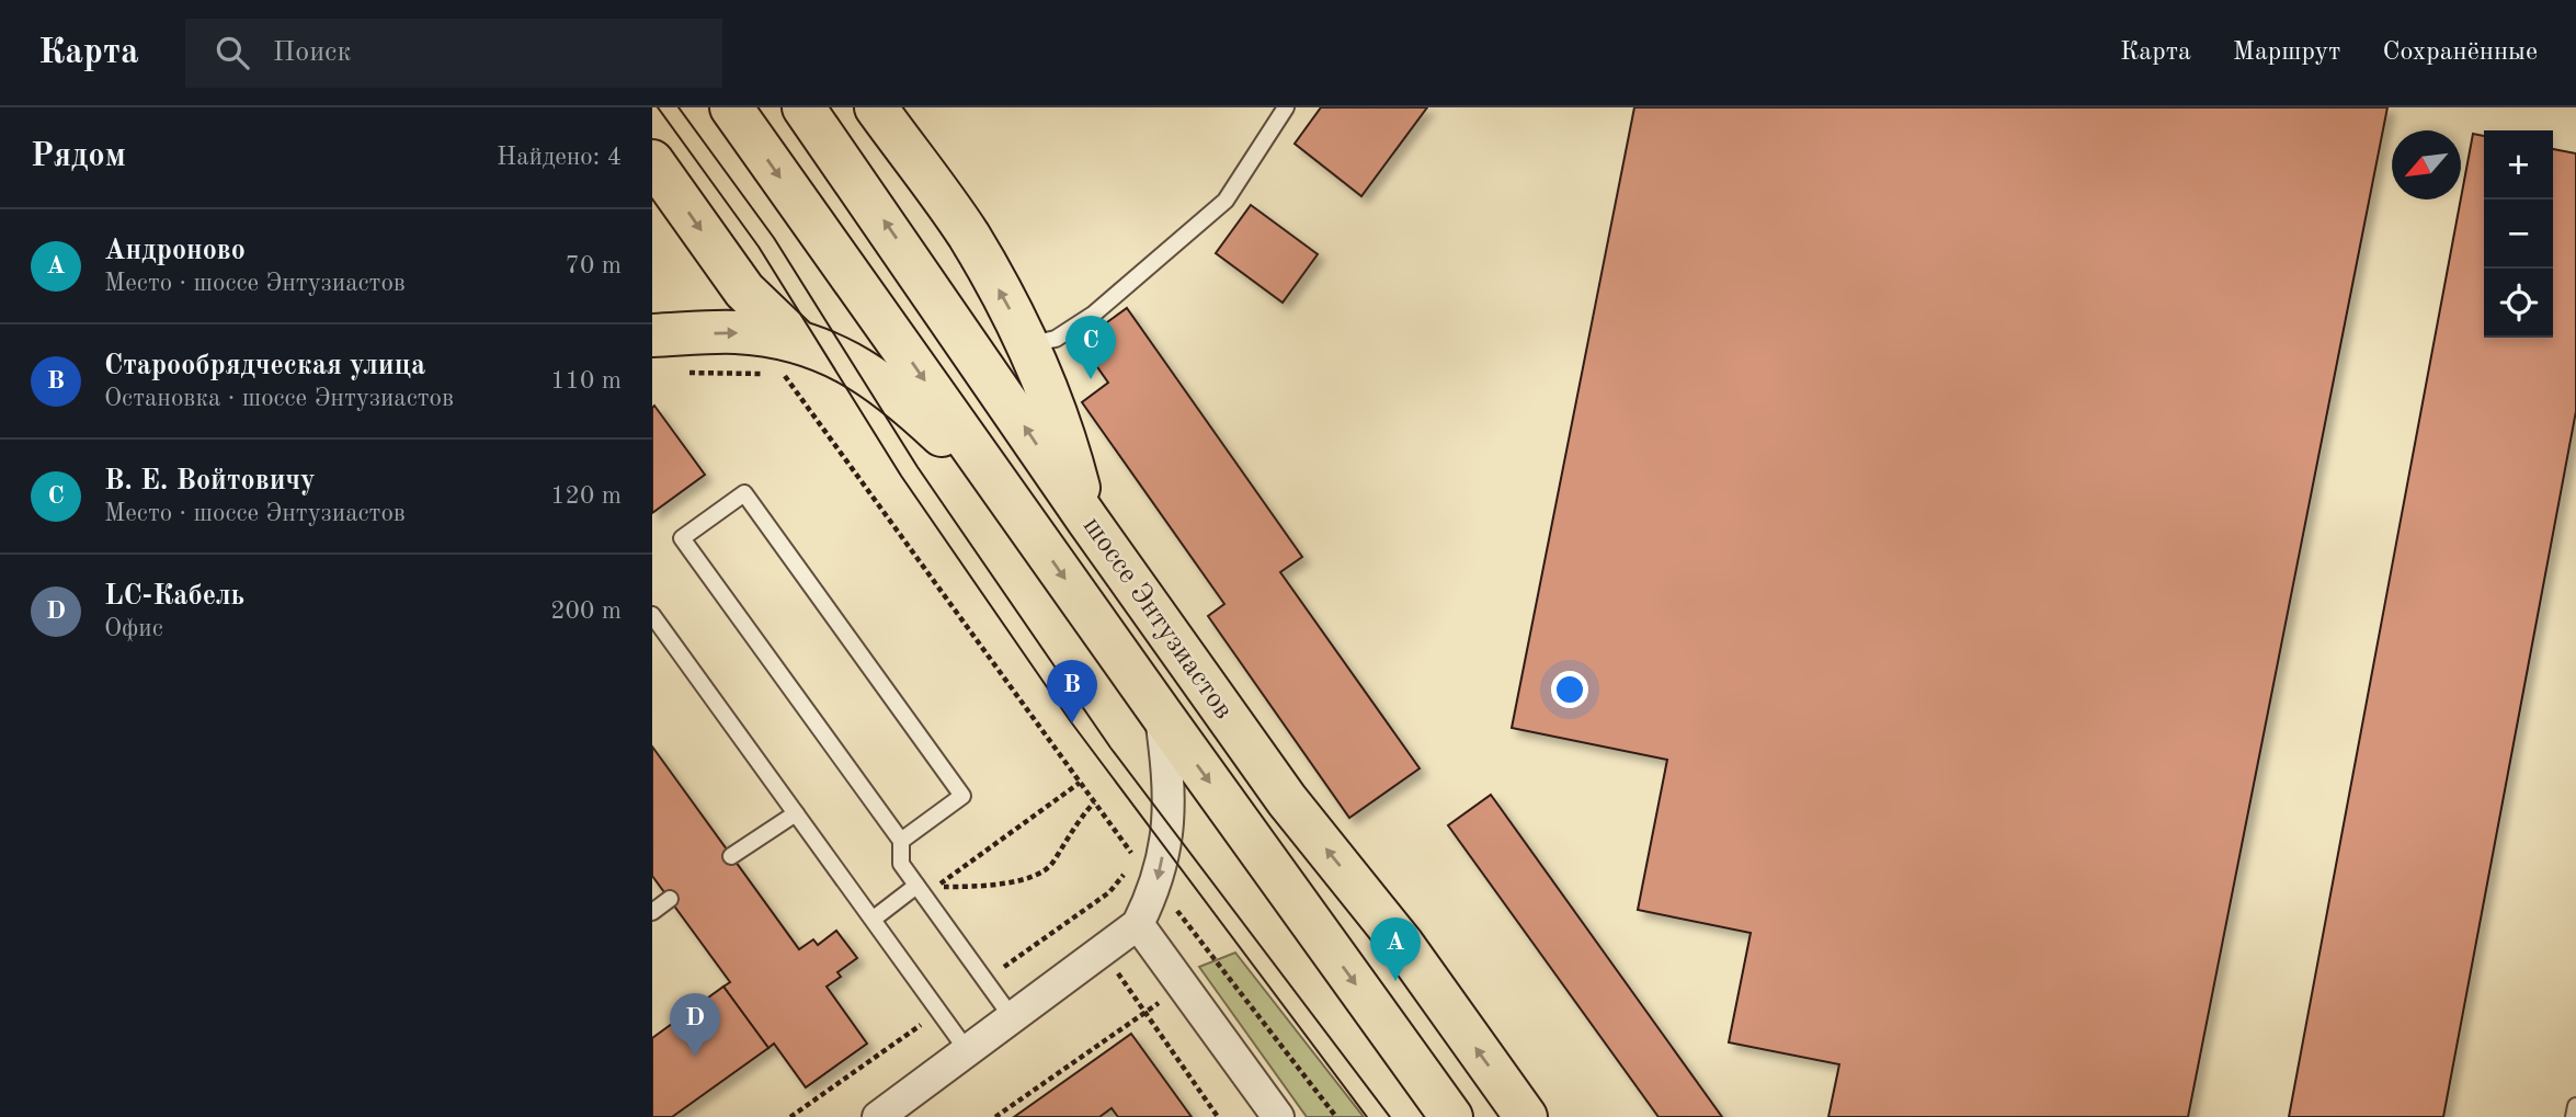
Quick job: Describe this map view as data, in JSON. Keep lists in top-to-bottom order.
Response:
{
  "streets": {
    "main road": ["шоссе Энтузиастов"]
  },
  "north": "bottom left",
  "page": {
    "header": "Карта",
    "search": "Поиск",
    "nav": ["Карта", "Маршрут", "Сохранённые"],
    "heading": ["Рядом", "Найдено: 4"],
    "map_buttons": ["+", "−"],
    "list": [
      {
        "mark": "A",
        "name": "Андроново",
        "note": "Место · шоссе Энтузиастов",
        "value": "70 m"
      },
      {
        "mark": "B",
        "name": "Старообрядческая улица",
        "note": "Остановка · шоссе Энтузиастов",
        "value": "110 m"
      },
      {
        "mark": "C",
        "name": "В. Е. Войтовичу",
        "note": "Место · шоссе Энтузиастов",
        "value": "120 m"
      },
      {
        "mark": "D",
        "name": "LC-Кабель",
        "note": "Офис",
        "value": "200 m"
      }
    ],
    "pins": [
      "C",
      "B",
      "A",
      "D"
    ]
  }
}
